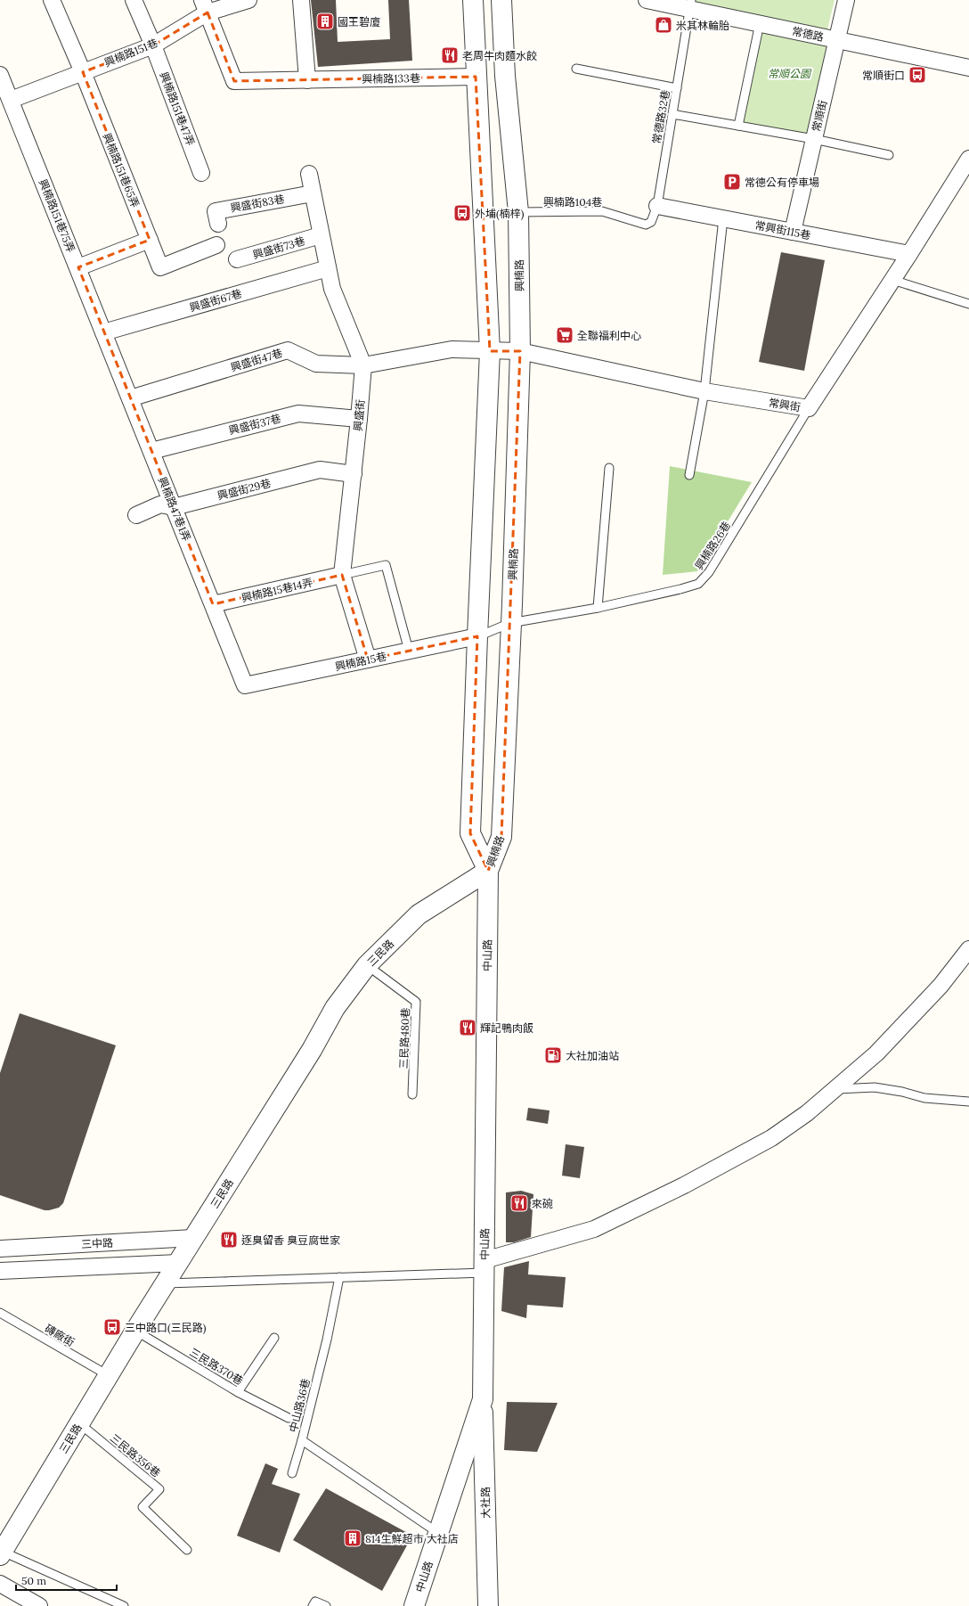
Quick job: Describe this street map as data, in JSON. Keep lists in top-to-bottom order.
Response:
{
  "streets": {
    "street": [
      "常德路",
      "興楠路151巷",
      "興楠路133巷",
      "興楠路151巷47弄",
      "常順街",
      "興楠路151巷65弄",
      "興盛街83巷",
      "興楠路151巷75弄",
      "常興街115巷",
      "興盛街73巷",
      "興楠路",
      "興盛街67巷",
      "興盛街47巷",
      "常興街",
      "興盛街",
      "興盛街37巷",
      "興盛街29巷",
      "興楠路47巷1弄",
      "興楠路15巷14弄",
      "興楠路15巷",
      "三民路",
      "中山路",
      "三中路",
      "大社路"
    ],
    "lane": [
      "常德路32巷",
      "興楠路104巷",
      "興楠路26巷",
      "三民路480巷",
      "磚廠街",
      "三民路370巷",
      "中山路36巷",
      "三民路356巷"
    ]
  },
  "crossings": [
    ["常德路", "常順街"],
    ["常德路", "常德路32巷"],
    ["興楠路151巷", "興楠路133巷"],
    ["興楠路151巷", "興楠路151巷47弄"],
    ["興楠路151巷", "興楠路151巷65弄"],
    ["興楠路151巷", "興楠路151巷75弄"],
    ["興楠路133巷", "興楠路"],
    ["常順街", "常興街115巷"],
    ["常德路32巷", "興楠路104巷"],
    ["常德路32巷", "常興街115巷"],
    ["興楠路104巷", "興楠路"],
    ["興盛街83巷", "興盛街"],
    ["興楠路151巷75弄", "興盛街67巷"],
    ["興楠路151巷75弄", "興楠路47巷1弄"],
    ["常興街115巷", "常興街"],
    ["興盛街73巷", "興盛街"],
    ["興楠路", "興盛街47巷"],
    ["興楠路", "常興街"],
    ["興楠路", "興楠路26巷"],
    ["興楠路", "興楠路15巷"],
    ["興楠路", "三民路"],
    ["興楠路", "中山路"],
    ["興盛街67巷", "興盛街"],
    ["興盛街67巷", "興楠路47巷1弄"],
    ["興盛街47巷", "常興街"],
    ["興盛街47巷", "興盛街"],
    ["興盛街47巷", "興楠路47巷1弄"],
    ["常興街", "興楠路26巷"],
    ["興盛街", "興盛街37巷"],
    ["興盛街", "興盛街29巷"],
    ["興盛街", "興楠路15巷14弄"],
    ["興盛街", "興楠路15巷"],
    ["興盛街37巷", "興楠路47巷1弄"],
    ["興盛街29巷", "興楠路47巷1弄"],
    ["興楠路47巷1弄", "興楠路15巷14弄"],
    ["興楠路47巷1弄", "興楠路15巷"],
    ["興楠路26巷", "興楠路15巷"],
    ["三民路", "中山路"],
    ["三民路", "三民路480巷"],
    ["三民路", "三中路"],
    ["三民路", "磚廠街"],
    ["三民路", "三民路370巷"],
    ["三民路", "三民路356巷"],
    ["中山路", "中山路36巷"],
    ["中山路", "大社路"]
  ],
  "parks": ["常順公園"],
  "places": {
    "building": ["國王碧廈", "814生鮮超市 大社店"],
    "shop": ["米其林輪胎"],
    "restaurant": [
      "老周牛肉麵水餃",
      "輝記鴨肉飯",
      "來碗",
      "逐臭留香 臭豆腐世家"
    ],
    "bus stop": ["常順街口", "外埔(楠梓)", "三中路口(三民路)"],
    "parking": ["常德公有停車場"],
    "supermarket": ["全聯福利中心"],
    "fuel station": ["大社加油站"]
  },
  "scale_bar": "50 m"
}
